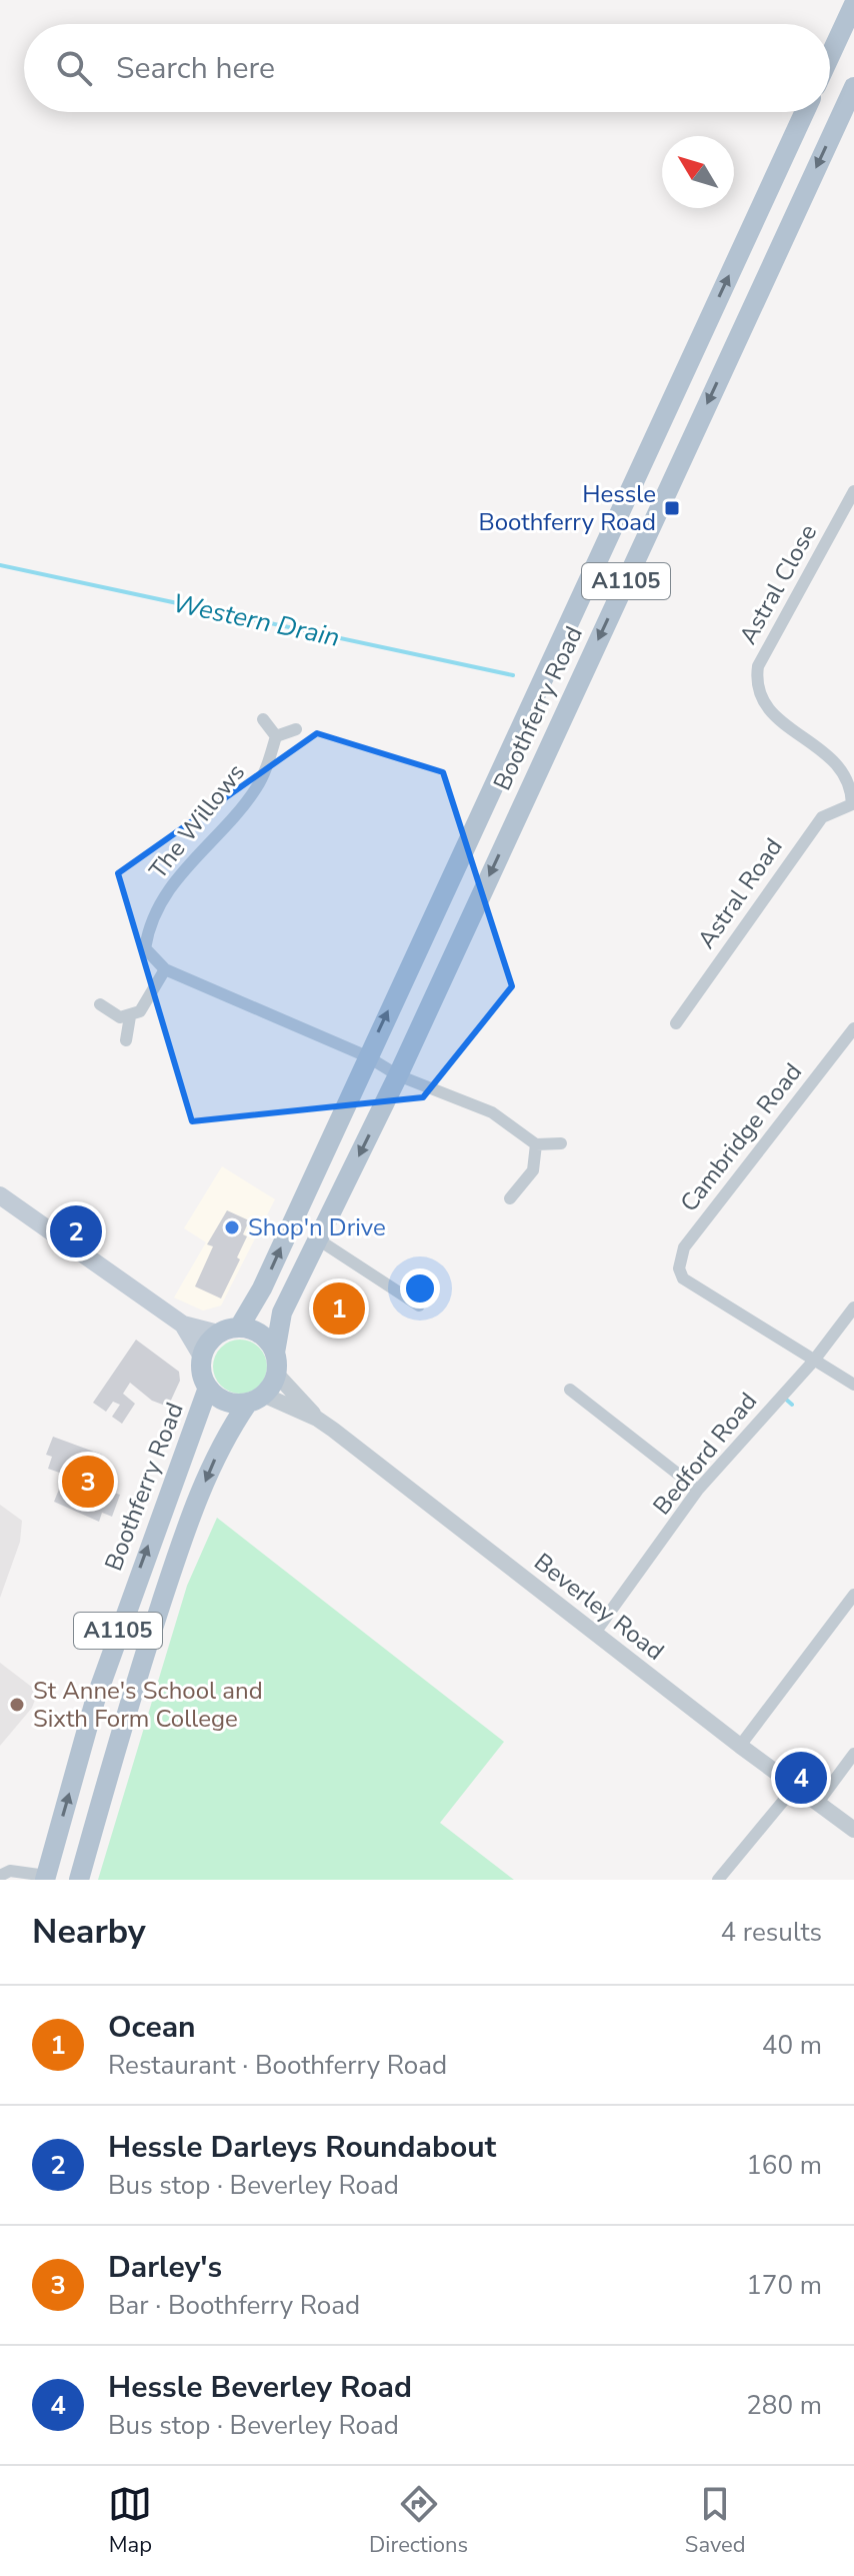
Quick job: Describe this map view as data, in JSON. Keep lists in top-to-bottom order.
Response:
{
  "streets": {
    "main road": ["A1105", "Boothferry Road"],
    "street": [
      "Astral Close",
      "The Willows",
      "Astral Road",
      "Cambridge Road",
      "Bedford Road",
      "Beverley Road"
    ]
  },
  "crossings": [
    ["A1105", "Boothferry Road"],
    ["A1105", "Beverley Road"],
    ["Astral Close", "Astral Road"],
    ["Boothferry Road", "Beverley Road"],
    ["Cambridge Road", "Bedford Road"],
    ["Bedford Road", "Beverley Road"]
  ],
  "water": ["Western Drain"],
  "places": {
    "transit": ["Hessle Boothferry Road"],
    "other": ["Shop'n Drive", "St Anne's School and Sixth Form College"]
  },
  "north": "top left",
  "page": {
    "search": "Search here",
    "pins": [
      "2",
      "1",
      "3",
      "4"
    ],
    "heading": ["Nearby", "4 results"],
    "list": [
      {
        "mark": "1",
        "name": "Ocean",
        "note": "Restaurant · Boothferry Road",
        "value": "40 m"
      },
      {
        "mark": "2",
        "name": "Hessle Darleys Roundabout",
        "note": "Bus stop · Beverley Road",
        "value": "160 m"
      },
      {
        "mark": "3",
        "name": "Darley's",
        "note": "Bar · Boothferry Road",
        "value": "170 m"
      },
      {
        "mark": "4",
        "name": "Hessle Beverley Road",
        "note": "Bus stop · Beverley Road",
        "value": "280 m"
      }
    ],
    "nav": ["Map", "Directions", "Saved"]
  }
}
